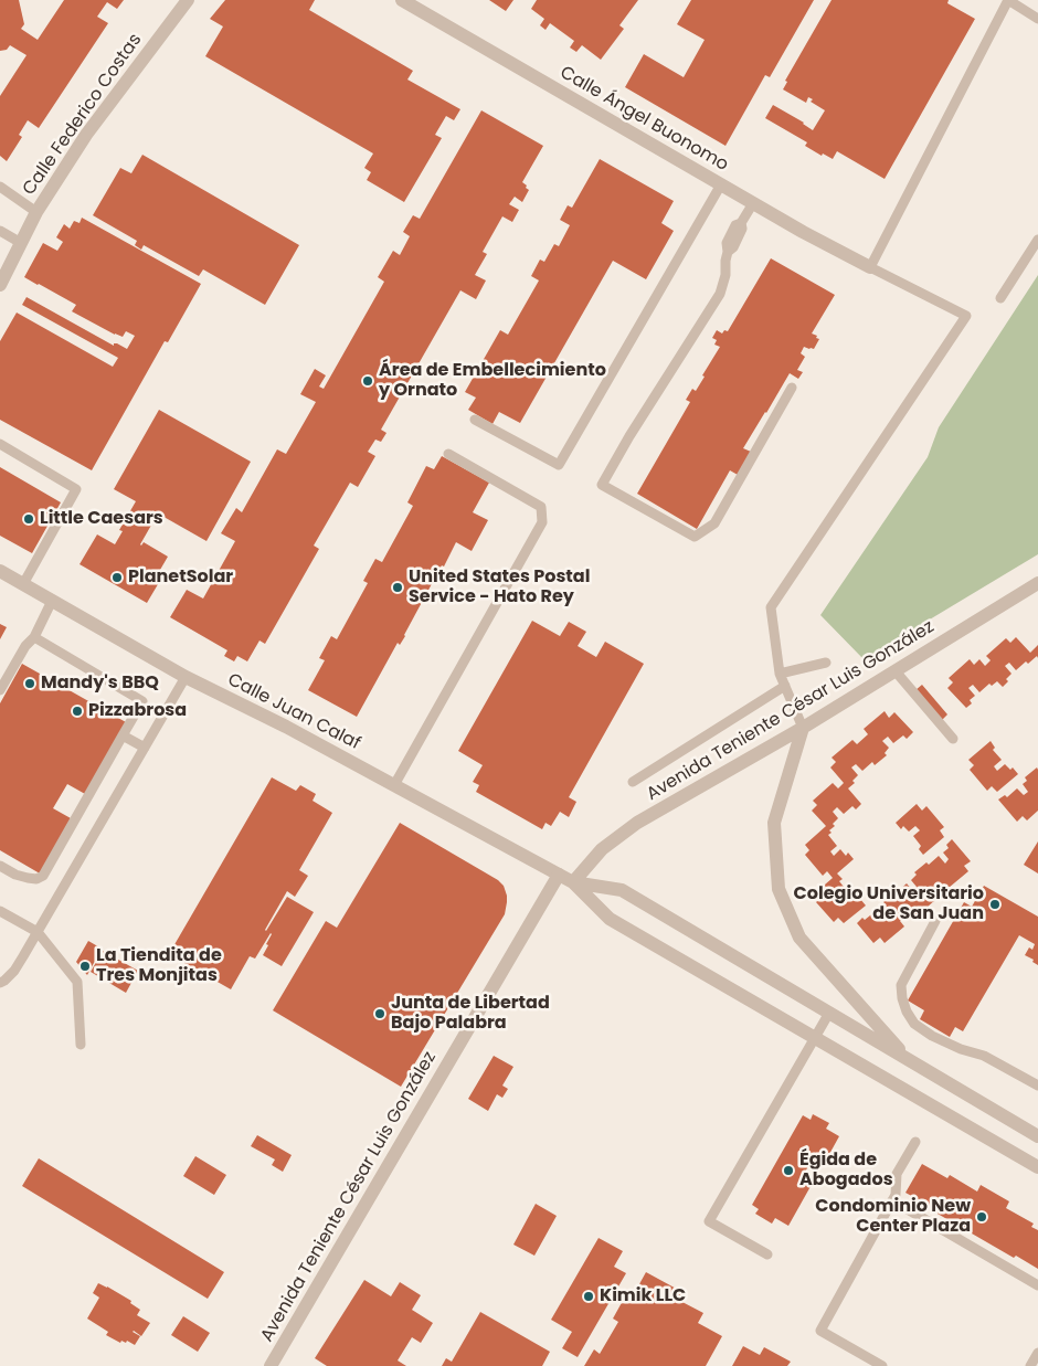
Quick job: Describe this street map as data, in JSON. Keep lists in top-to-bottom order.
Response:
{
  "streets": {
    "street": [
      "Calle Federico Costas",
      "Calle Ángel Buonomo",
      "Avenida Teniente César Luis González",
      "Calle Juan Calaf"
    ]
  },
  "crossings": [
    ["Avenida Teniente César Luis González", "Calle Juan Calaf"]
  ],
  "places": [
    "Área de Embellecimiento y Ornato",
    "Little Caesars",
    "PlanetSolar",
    "United States Postal Service - Hato Rey",
    "Mandy's BBQ",
    "Pizzabrosa",
    "Colegio Universitario de San Juan",
    "La Tiendita de Tres Monjitas",
    "Junta de Libertad Bajo Palabra",
    "Égida de Abogados",
    "Condominio New Center Plaza",
    "Kimik LLC"
  ]
}
